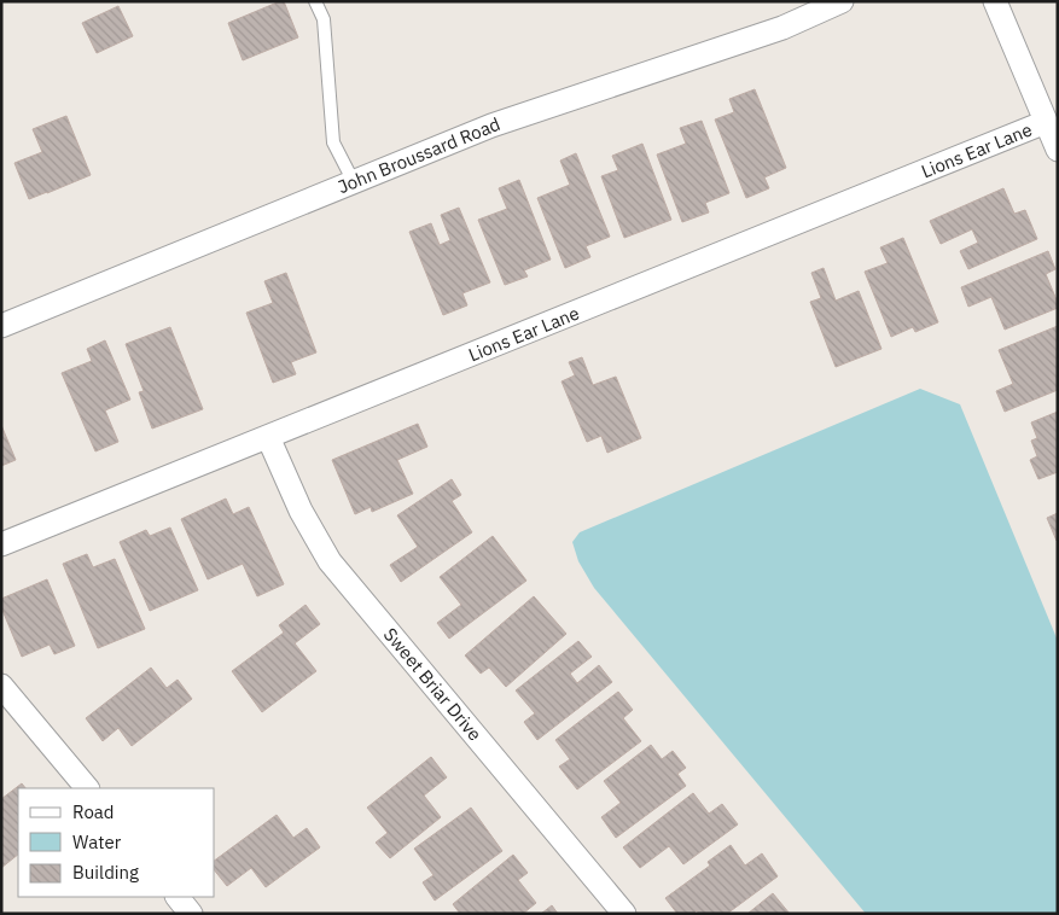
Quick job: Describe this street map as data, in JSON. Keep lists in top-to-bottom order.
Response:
{
  "streets": {
    "street": ["Lions Ear Lane", "John Broussard Road", "Sweet Briar Drive"]
  },
  "crossings": [
    ["Lions Ear Lane", "Sweet Briar Drive"]
  ],
  "legend": ["Road", "Water", "Building"]
}
